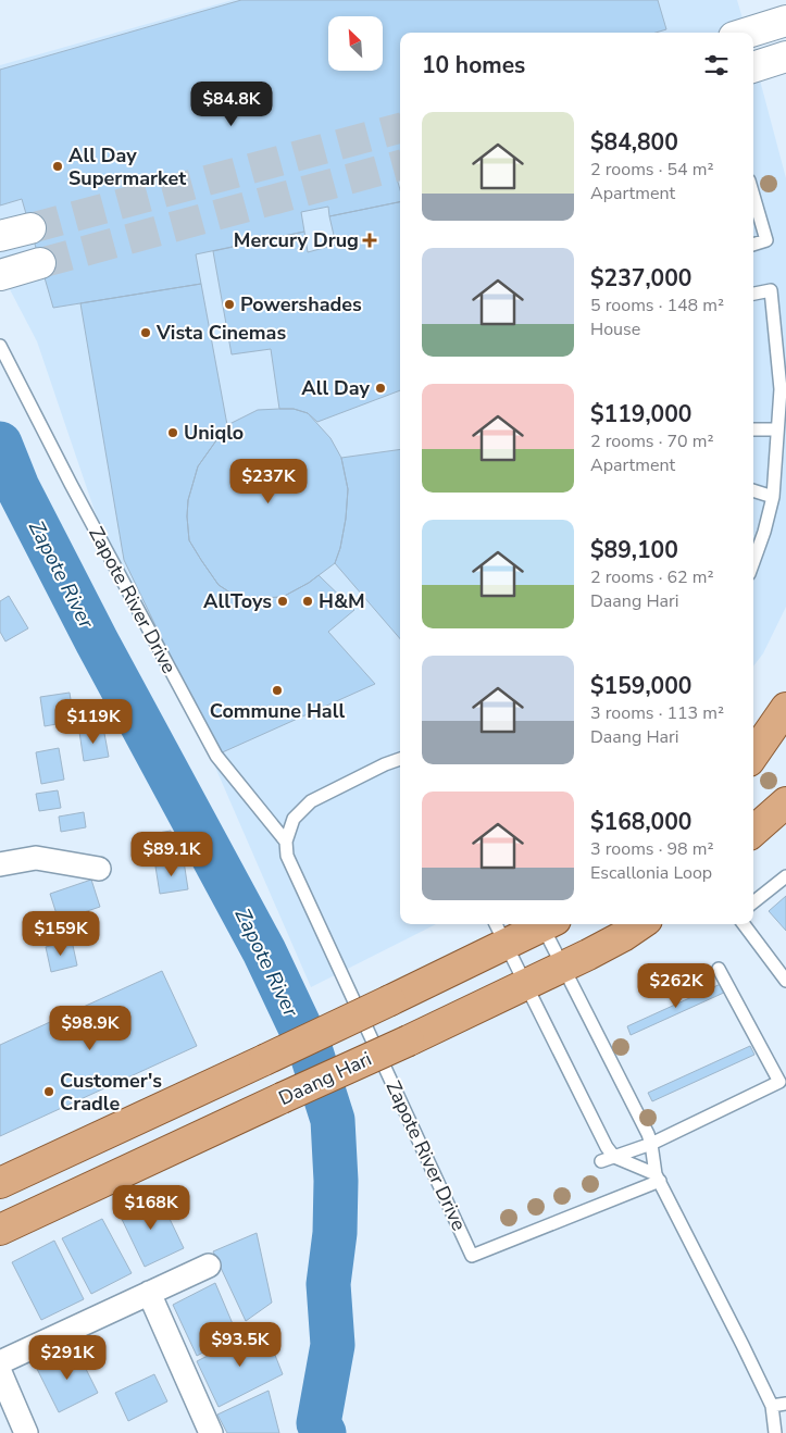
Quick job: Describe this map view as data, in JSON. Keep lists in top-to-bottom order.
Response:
{
  "streets": {
    "main road": ["Daang Hari"],
    "lane": ["Zapote River Drive"]
  },
  "water": ["Zapote River"],
  "places": {
    "other": [
      "All Day Supermarket",
      "Powershades",
      "Vista Cinemas",
      "All Day",
      "Uniqlo",
      "AllToys",
      "H&M",
      "Commune Hall",
      "Customer's Cradle"
    ],
    "health": ["Mercury Drug"]
  },
  "north": "top left",
  "page": {
    "heading": "10 homes",
    "price": [
      "$84.8K",
      "$237K",
      "$119K",
      "$89.1K",
      "$159K",
      "$262K",
      "$98.9K",
      "$168K",
      "$93.5K",
      "$291K"
    ],
    "list": [
      {
        "name": "$84,800",
        "note": "2 rooms · 54 m² · Apartment"
      },
      {
        "name": "$237,000",
        "note": "5 rooms · 148 m² · House"
      },
      {
        "name": "$119,000",
        "note": "2 rooms · 70 m² · Apartment"
      },
      {
        "name": "$89,100",
        "note": "2 rooms · 62 m² · Daang Hari"
      },
      {
        "name": "$159,000",
        "note": "3 rooms · 113 m² · Daang Hari"
      },
      {
        "name": "$168,000",
        "note": "3 rooms · 98 m² · Escallonia Loop"
      }
    ]
  }
}
